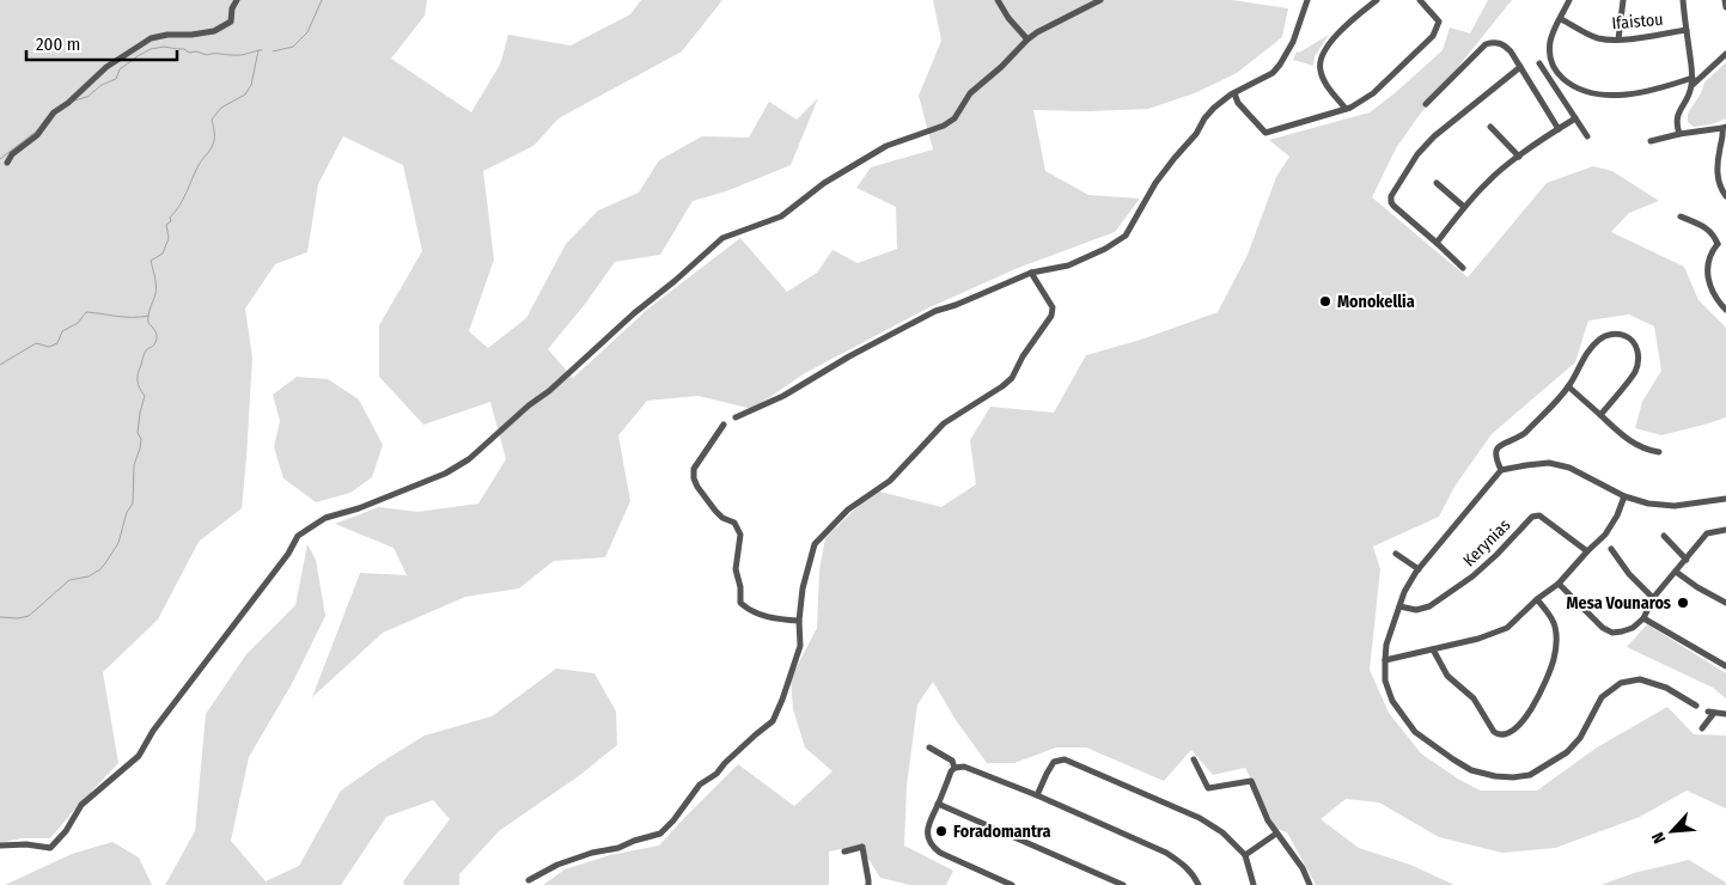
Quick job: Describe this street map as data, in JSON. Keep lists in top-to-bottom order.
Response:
{
  "streets": {
    "street": ["Ifaistou", "Kerynias"]
  },
  "places": ["Monokellia", "Mesa Vounaros", "Foradomantra"],
  "scale_bar": "200 m",
  "north": "bottom left"
}
